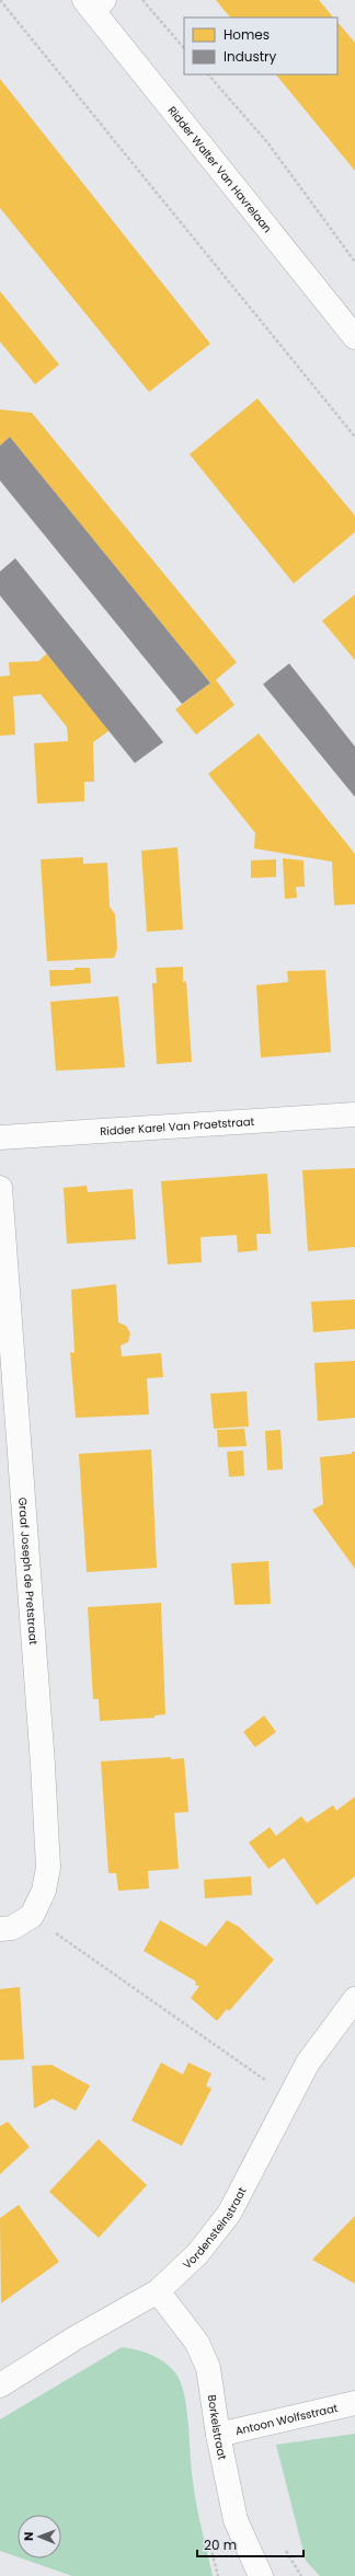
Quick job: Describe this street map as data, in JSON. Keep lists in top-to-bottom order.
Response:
{
  "streets": {
    "street": [
      "Ridder Walter Van Havrelaan",
      "Ridder Karel Van Praetstraat",
      "Graaf Joseph de Pretstraat",
      "Vordensteinstraat",
      "Antoon Wolfsstraat",
      "Borkelstraat"
    ]
  },
  "crossings": [
    ["Vordensteinstraat", "Borkelstraat"],
    ["Antoon Wolfsstraat", "Borkelstraat"]
  ],
  "legend": ["Homes", "Industry"],
  "scale_bar": "20 m",
  "north": "left"
}
